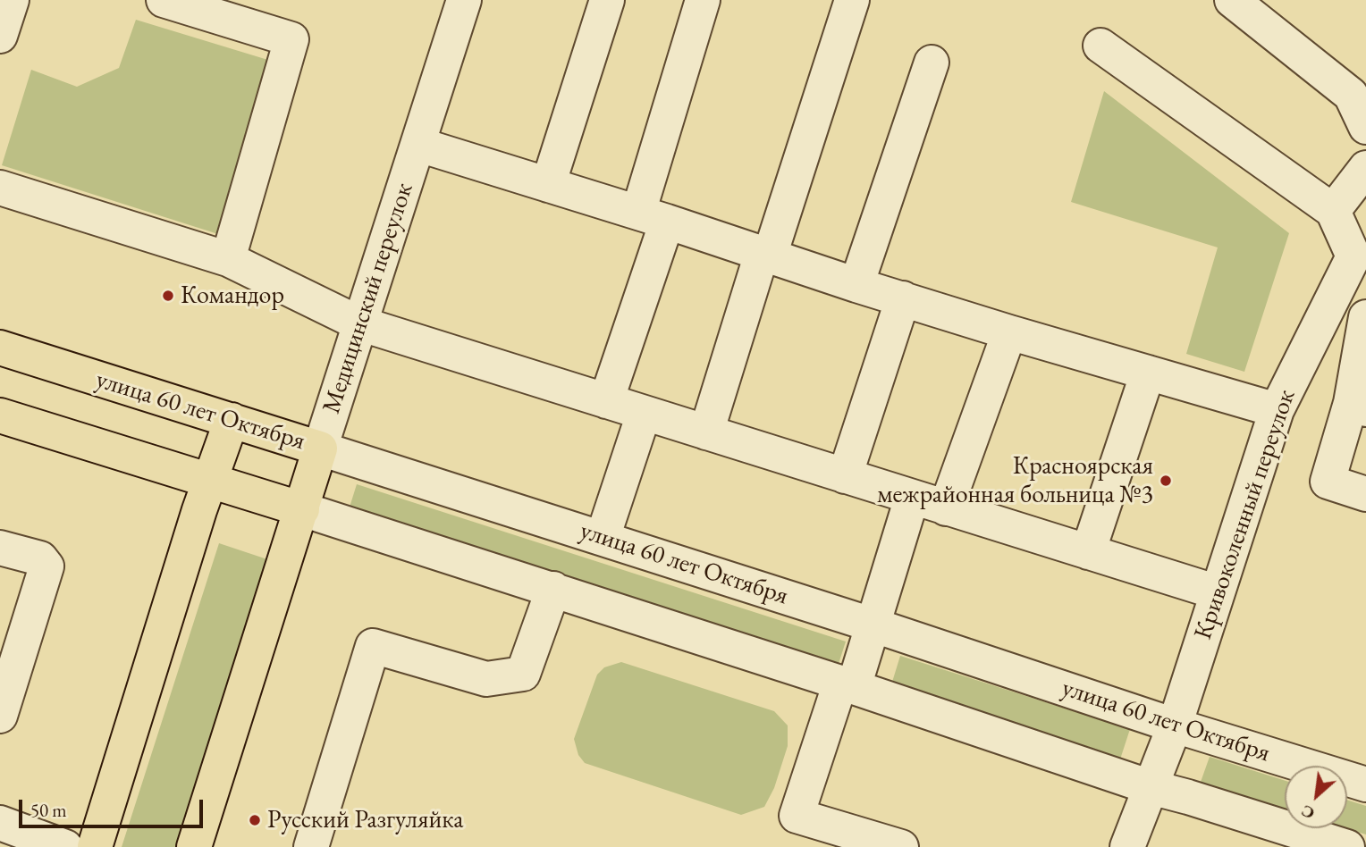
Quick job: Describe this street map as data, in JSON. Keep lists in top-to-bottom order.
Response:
{
  "streets": {
    "main road": ["Медицинский переулок", "улица 60 лет Октября"],
    "street": ["Кривоколенный переулок"]
  },
  "crossings": [
    ["Медицинский переулок", "улица 60 лет Октября"],
    ["улица 60 лет Октября", "Кривоколенный переулок"]
  ],
  "places": ["Командор", "Красноярская межрайонная больница №3", "Русский Разгуляйка"],
  "scale_bar": "50 m",
  "north": "bottom left"
}
